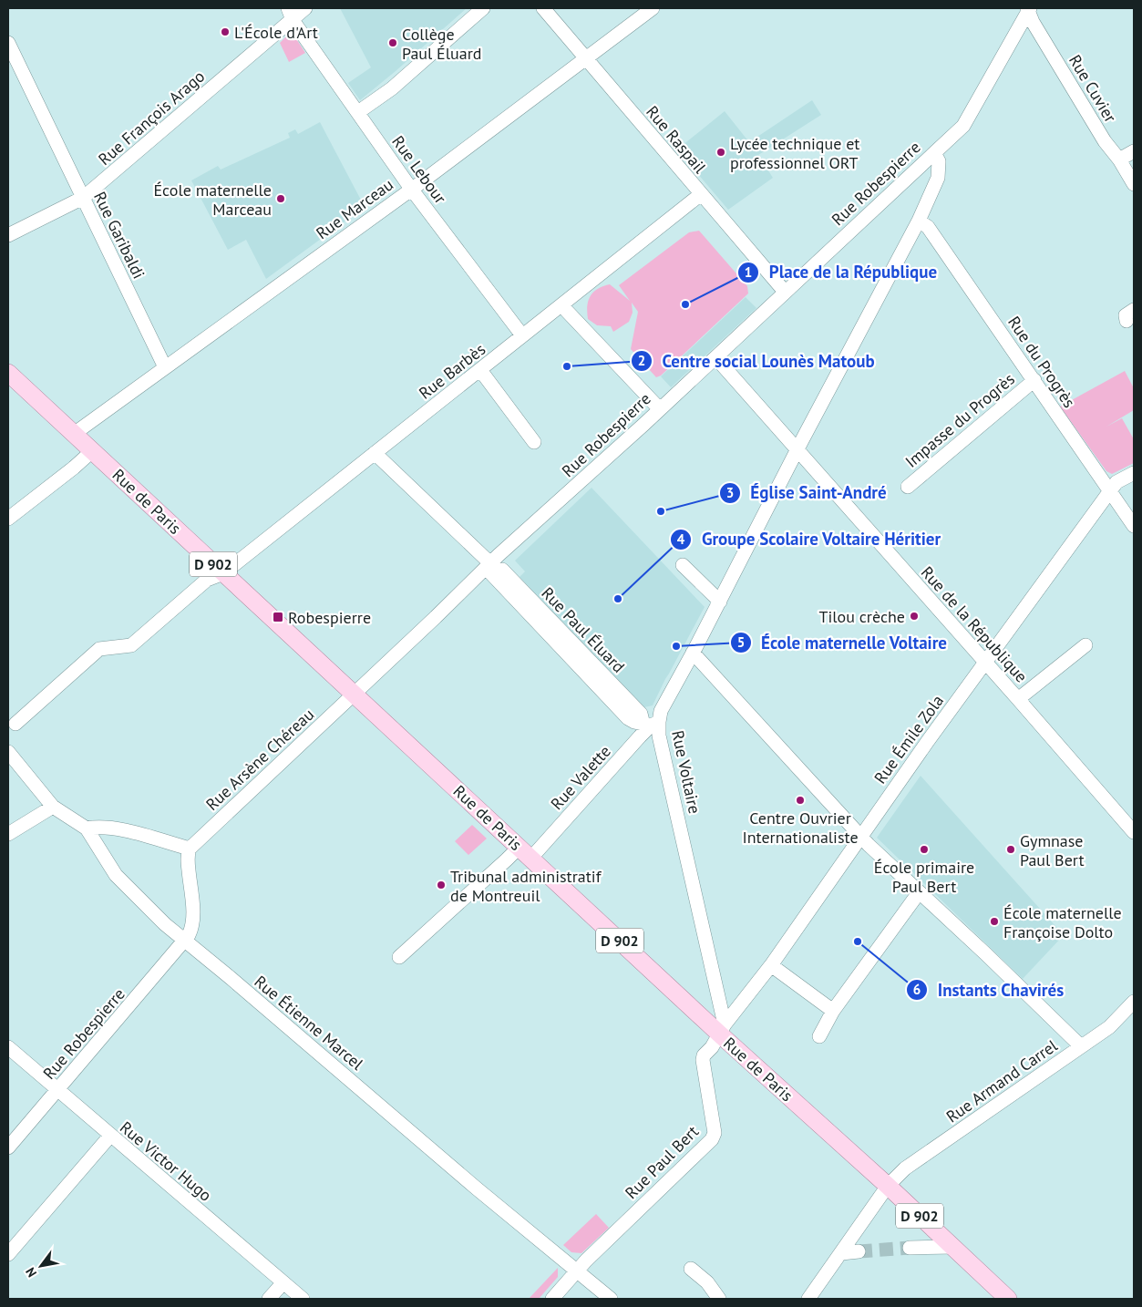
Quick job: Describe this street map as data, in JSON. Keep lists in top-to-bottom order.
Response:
{
  "streets": {
    "main road": ["Rue de Paris", "D 902"],
    "street": [
      "Rue Cuvier",
      "Rue François Arago",
      "Rue Raspail",
      "Rue Lebour",
      "Rue Robespierre",
      "Rue Marceau",
      "Rue Garibaldi",
      "Rue du Progrès",
      "Rue Barbès",
      "Impasse du Progrès",
      "Rue de la République",
      "Rue Paul Éluard",
      "Rue Émile Zola",
      "Rue Arsène Chéreau",
      "Rue Voltaire",
      "Rue Valette",
      "Rue Étienne Marcel",
      "Rue Armand Carrel",
      "Rue Victor Hugo",
      "Rue Paul Bert"
    ]
  },
  "crossings": [
    ["Rue Cuvier", "Rue Robespierre"],
    ["Rue François Arago", "Rue Lebour"],
    ["Rue François Arago", "Rue Garibaldi"],
    ["Rue Raspail", "Rue Robespierre"],
    ["Rue Raspail", "Rue Marceau"],
    ["Rue Raspail", "Rue Barbès"],
    ["Rue Lebour", "Rue Marceau"],
    ["Rue Lebour", "Rue Barbès"],
    ["Rue Robespierre", "Rue de Paris"],
    ["Rue Robespierre", "Rue de la République"],
    ["Rue Robespierre", "Rue Paul Éluard"],
    ["Rue Robespierre", "Rue Arsène Chéreau"],
    ["Rue Robespierre", "Rue Voltaire"],
    ["Rue Robespierre", "Rue Étienne Marcel"],
    ["Rue Robespierre", "Rue Victor Hugo"],
    ["Rue Marceau", "Rue Garibaldi"],
    ["Rue Marceau", "Rue de Paris"],
    ["Rue du Progrès", "Impasse du Progrès"],
    ["Rue du Progrès", "Rue Émile Zola"],
    ["Rue du Progrès", "Rue Voltaire"],
    ["Rue Barbès", "Rue de Paris"],
    ["Rue Barbès", "Rue Paul Éluard"],
    ["Rue de Paris", "Rue Émile Zola"],
    ["Rue de Paris", "Rue Arsène Chéreau"],
    ["Rue de Paris", "Rue Voltaire"],
    ["Rue de Paris", "Rue Valette"],
    ["Rue de Paris", "Rue Armand Carrel"],
    ["Rue de Paris", "Rue Paul Bert"],
    ["Rue de la République", "Rue Émile Zola"],
    ["Rue de la République", "Rue Voltaire"],
    ["Rue Paul Éluard", "Rue Voltaire"],
    ["Rue Paul Éluard", "Rue Valette"],
    ["Rue Émile Zola", "Rue Voltaire"],
    ["Rue Émile Zola", "Rue Paul Bert"],
    ["Rue Voltaire", "Rue Valette"],
    ["Rue Voltaire", "Rue Paul Bert"],
    ["Rue Étienne Marcel", "Rue Paul Bert"]
  ],
  "places": {
    "other": [
      "L'École d'Art",
      "Collège Paul Éluard",
      "Lycée technique et professionnel ORT",
      "École maternelle Marceau",
      "Place de la République",
      "Centre social Lounès Matoub",
      "Église Saint-André",
      "Groupe Scolaire Voltaire Héritier",
      "Tilou crèche",
      "École maternelle Voltaire",
      "Centre Ouvrier Internationaliste",
      "École primaire Paul Bert",
      "Gymnase Paul Bert",
      "Tribunal administratif de Montreuil",
      "École maternelle Françoise Dolto",
      "Instants Chavirés"
    ],
    "transit": ["Robespierre"]
  },
  "north": "bottom left"
}
